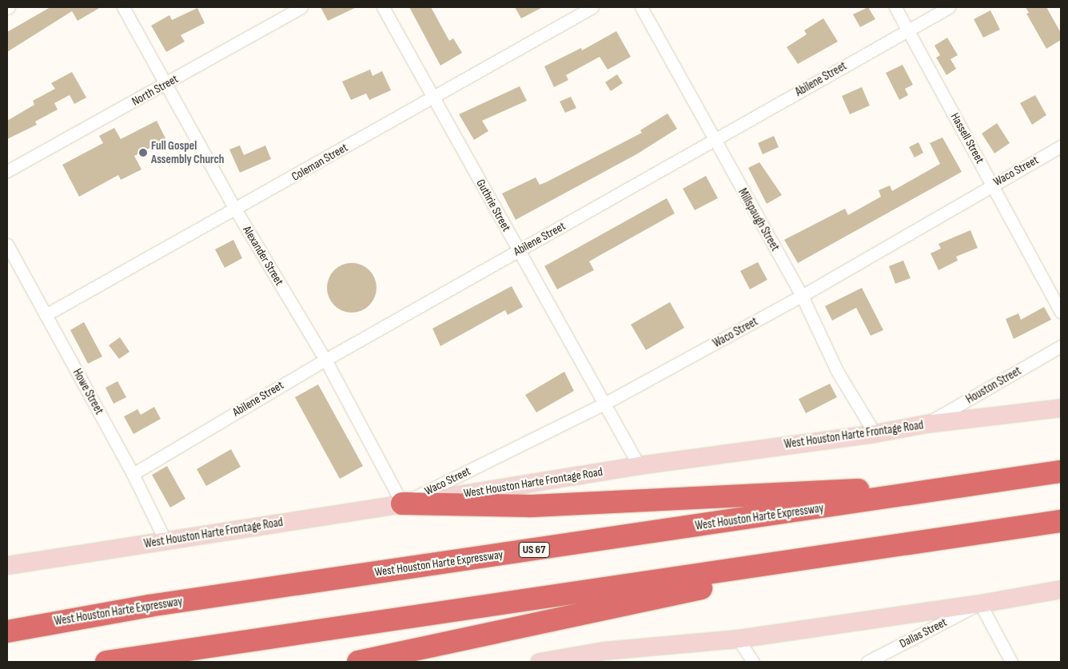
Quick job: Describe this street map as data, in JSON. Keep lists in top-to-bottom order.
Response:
{
  "streets": {
    "highway": ["West Houston Harte Expressway", "US 67"],
    "main road": ["West Houston Harte Frontage Road"],
    "street": [
      "Abilene Street",
      "North Street",
      "Hassell Street",
      "Coleman Street",
      "Waco Street",
      "Guthrie Street",
      "Millspaugh Street",
      "Alexander Street",
      "Houston Street",
      "Howe Street",
      "Dallas Street"
    ]
  },
  "crossings": [
    ["Abilene Street", "Hassell Street"],
    ["Abilene Street", "Guthrie Street"],
    ["Abilene Street", "Millspaugh Street"],
    ["Abilene Street", "Alexander Street"],
    ["Abilene Street", "Howe Street"],
    ["North Street", "Alexander Street"],
    ["Hassell Street", "Waco Street"],
    ["Coleman Street", "Guthrie Street"],
    ["Coleman Street", "Alexander Street"],
    ["Coleman Street", "Howe Street"],
    ["Waco Street", "Guthrie Street"],
    ["Waco Street", "Millspaugh Street"],
    ["Waco Street", "Alexander Street"],
    ["Waco Street", "West Houston Harte Frontage Road"],
    ["Guthrie Street", "West Houston Harte Frontage Road"],
    ["Millspaugh Street", "West Houston Harte Frontage Road"],
    ["Alexander Street", "West Houston Harte Frontage Road"],
    ["Houston Street", "West Houston Harte Frontage Road"],
    ["Howe Street", "West Houston Harte Frontage Road"]
  ],
  "places": ["Full Gospel Assembly Church"]
}
